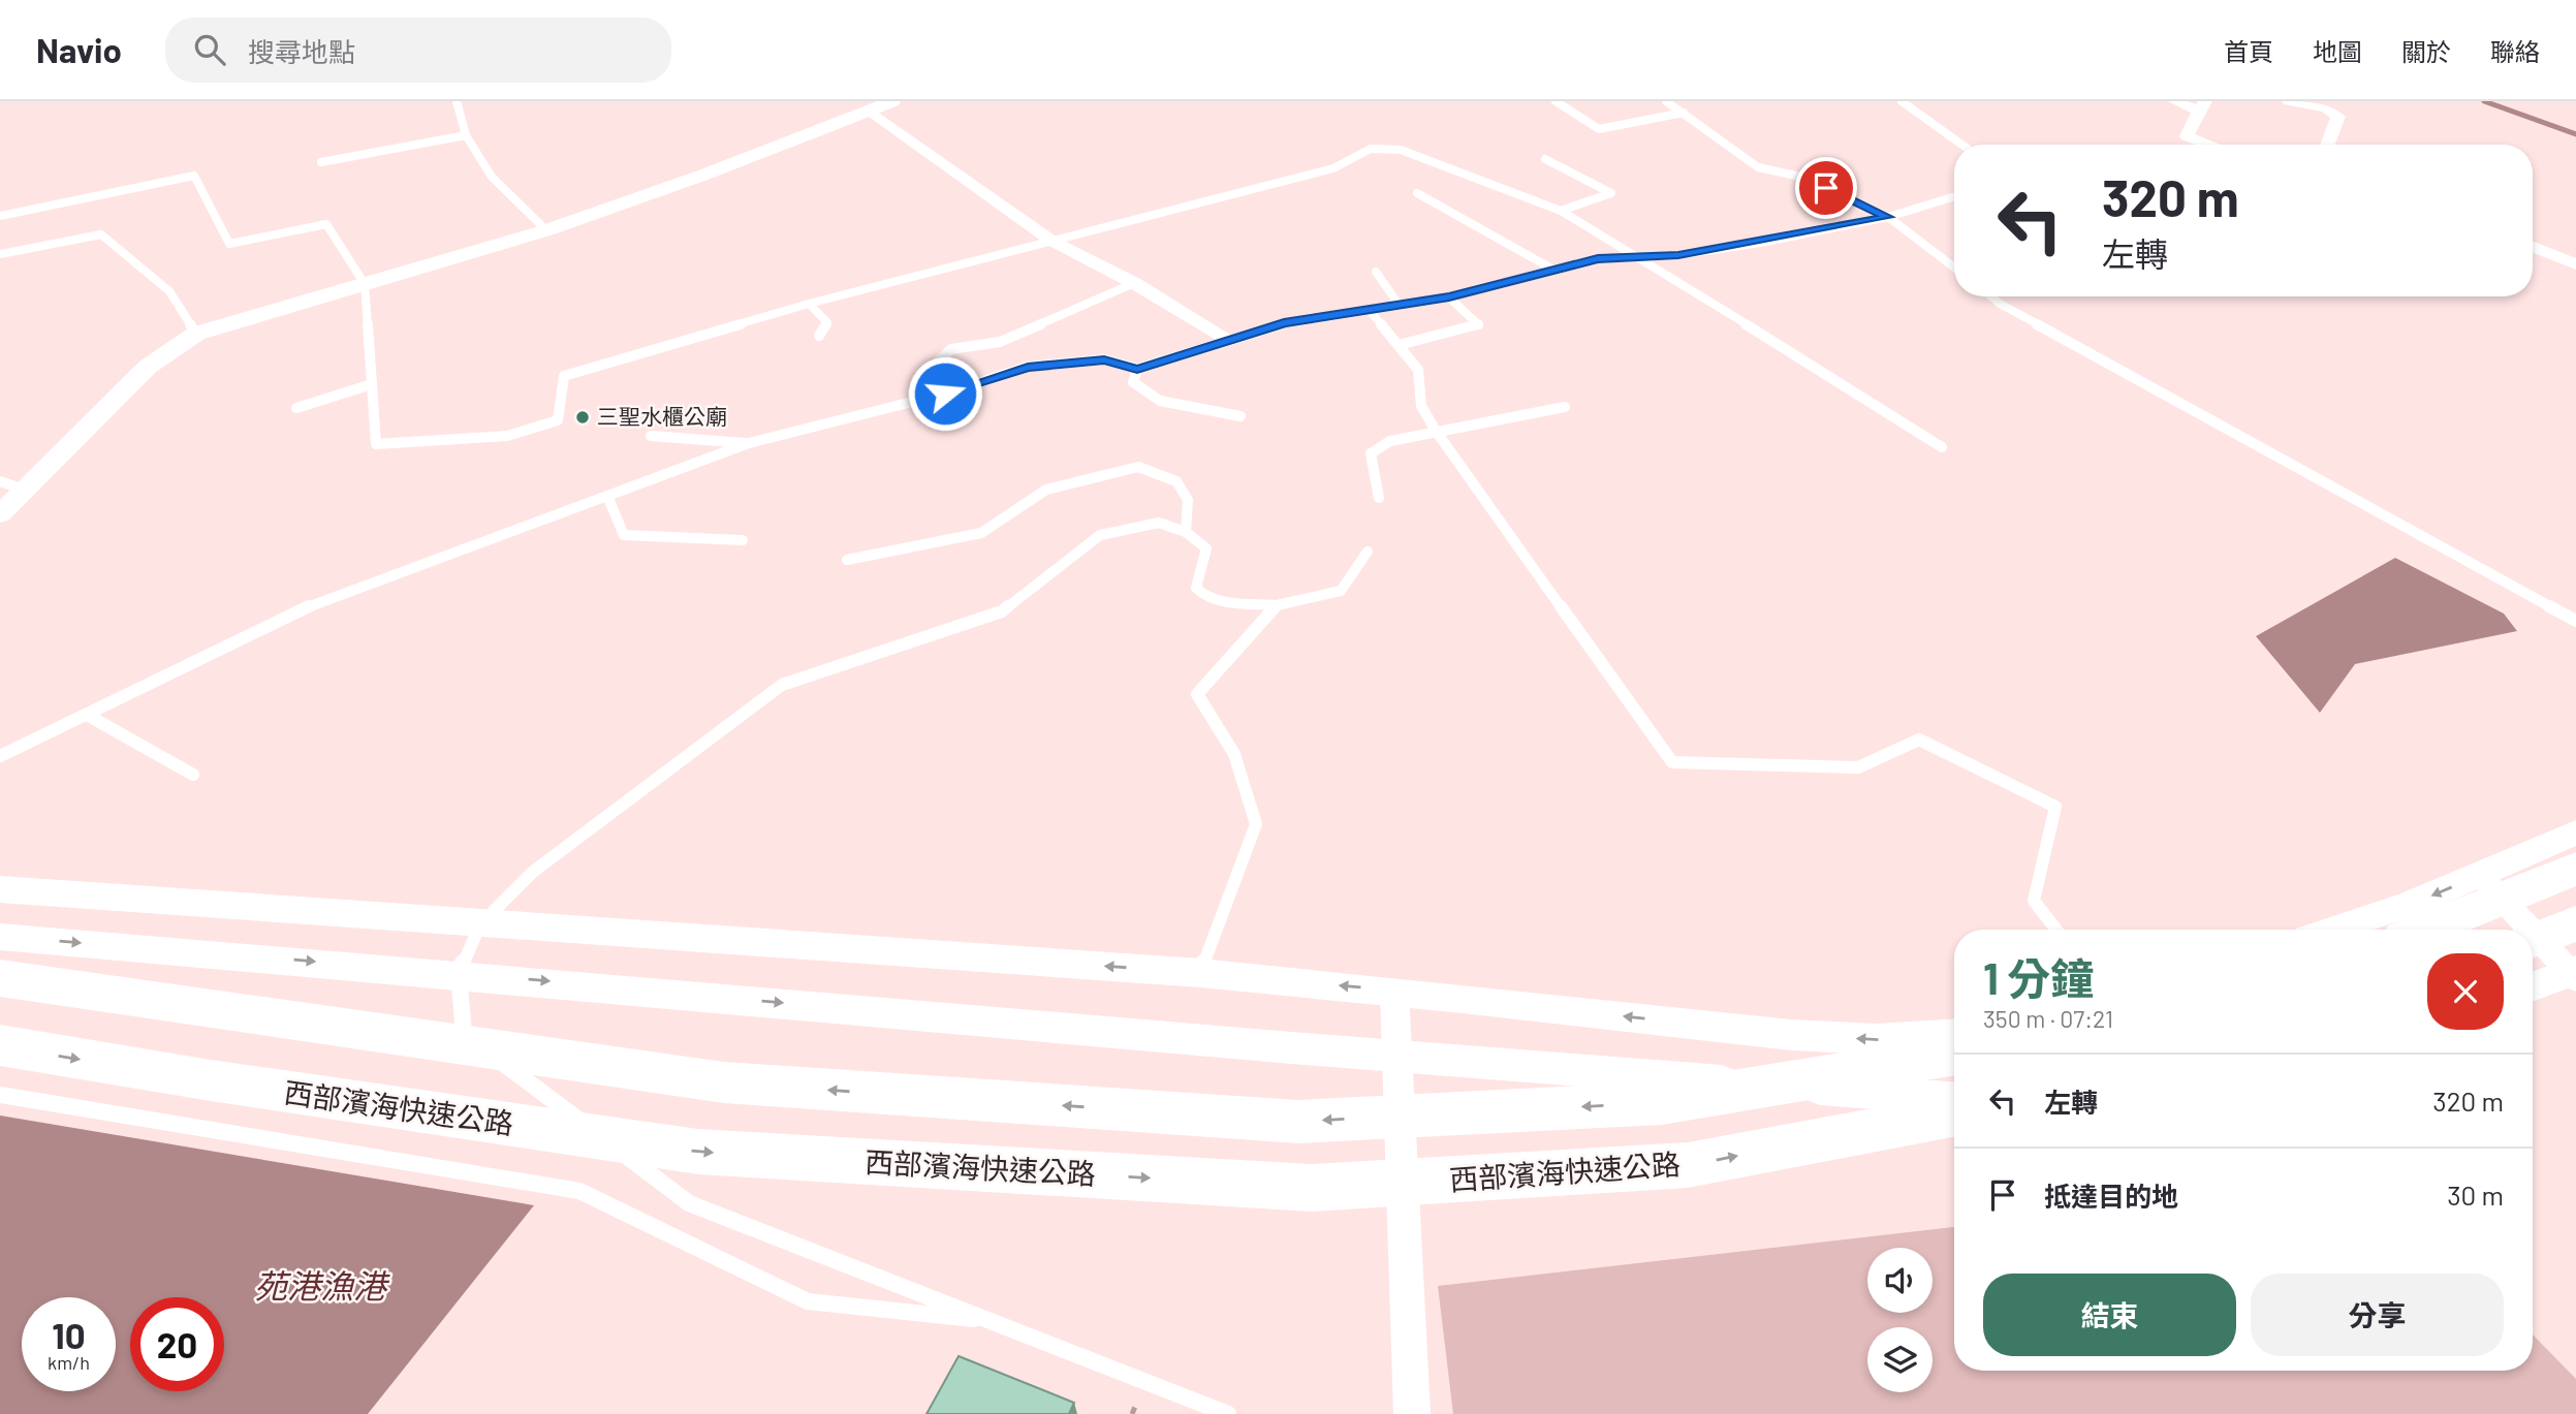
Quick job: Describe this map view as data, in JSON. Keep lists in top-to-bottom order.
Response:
{
  "streets": {
    "highway": ["西部濱海快速公路"]
  },
  "water": ["苑港漁港"],
  "places": ["三聖水櫃公廟"],
  "page": {
    "header": "Navio",
    "search": "搜尋地點",
    "nav": [
      "首頁",
      "地圖",
      "關於",
      "聯絡"
    ],
    "turn": ["320 m", "左轉"],
    "heading": ["1 分鐘", "350 m · 07:21"],
    "list": [
      {
        "name": "左轉",
        "value": "320 m"
      },
      {
        "name": "抵達目的地",
        "value": "30 m"
      }
    ],
    "buttons": ["結束", "分享"],
    "speed": "10 km/h",
    "limit": "20"
  }
}
